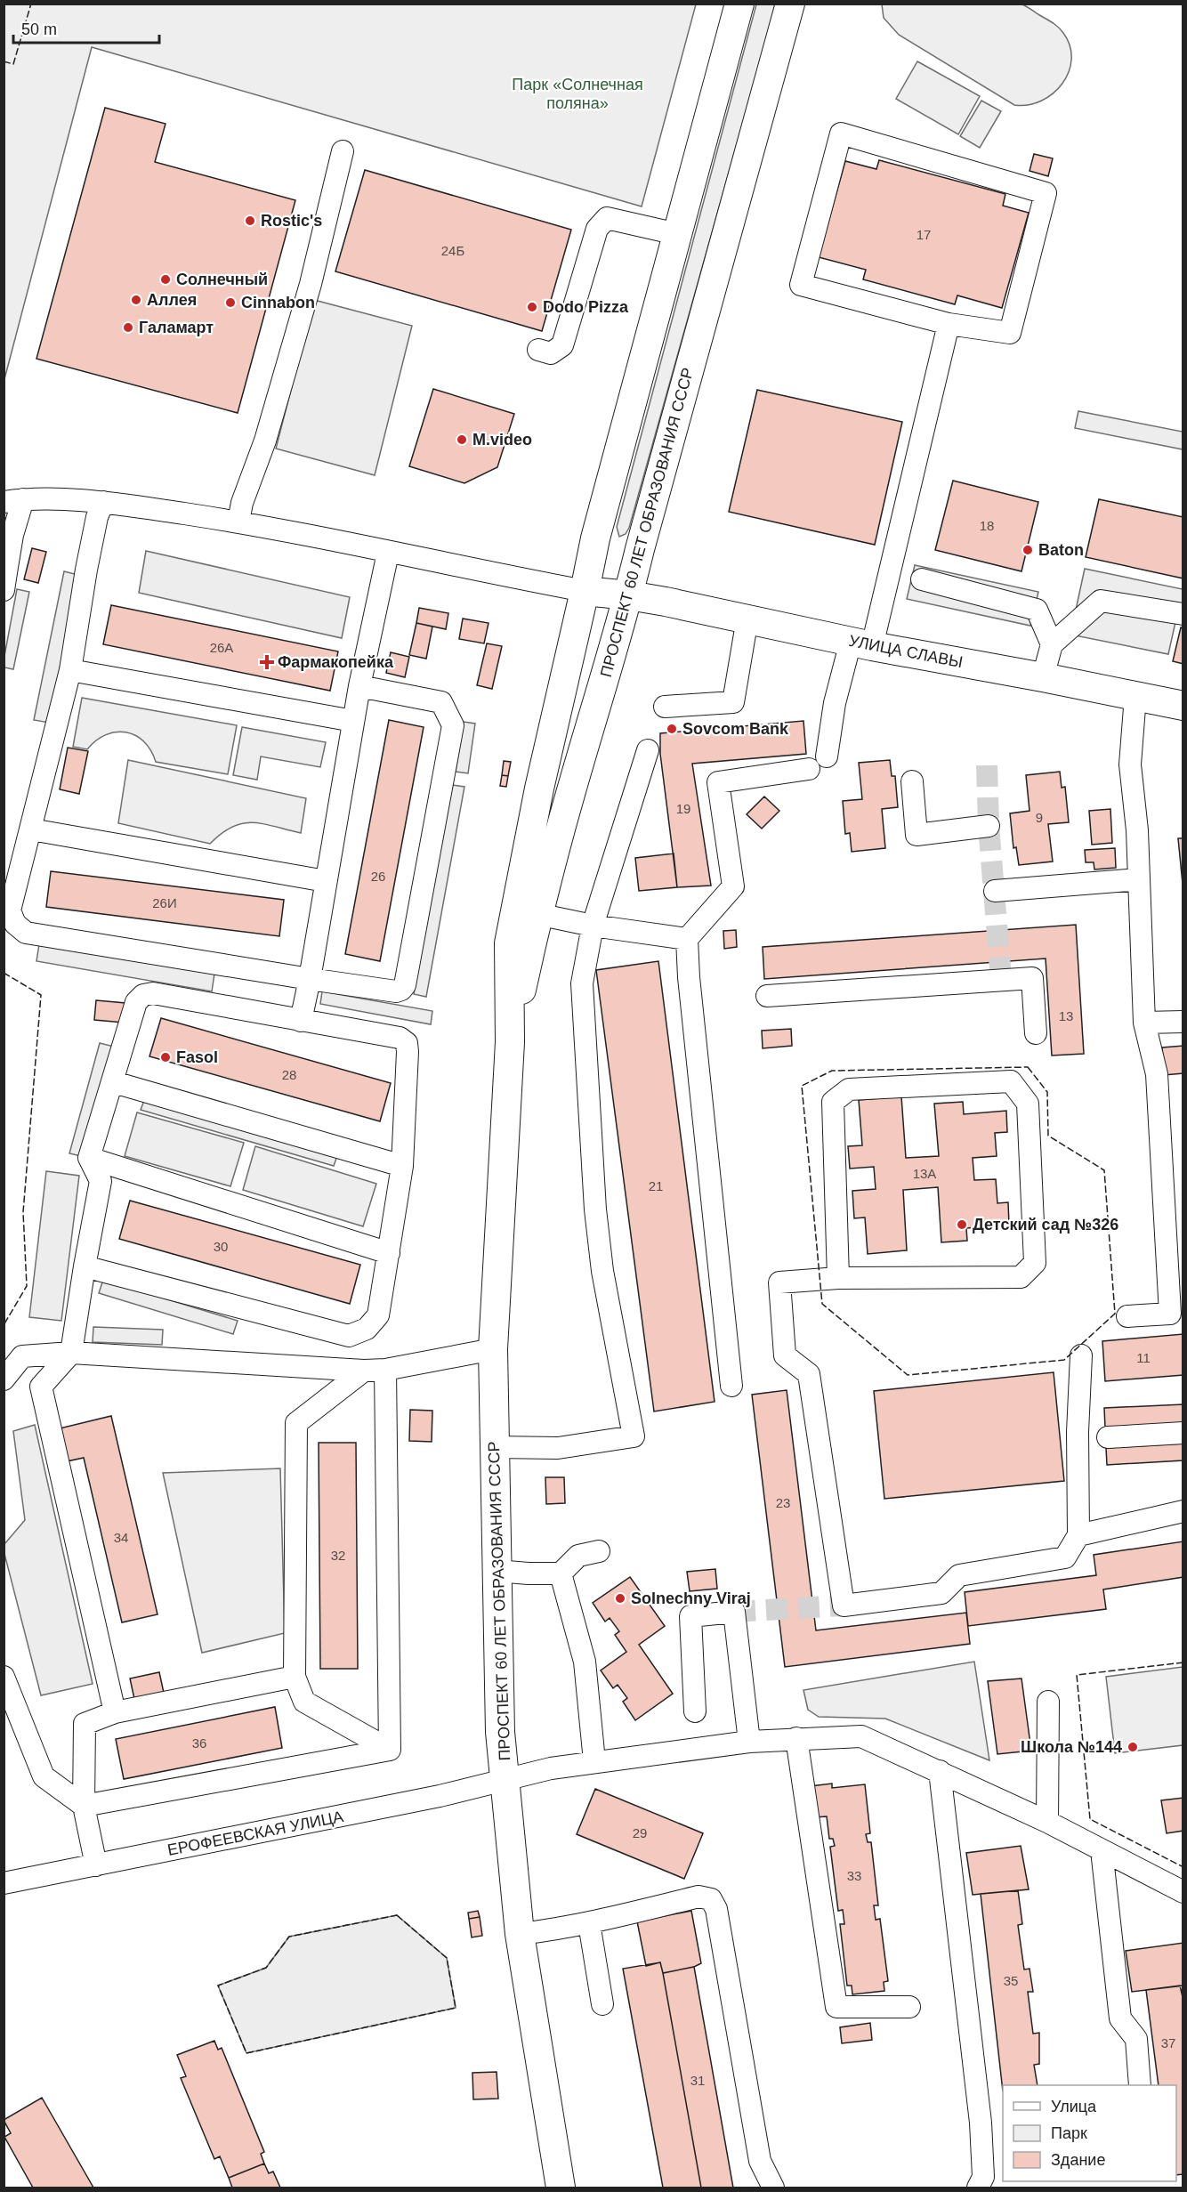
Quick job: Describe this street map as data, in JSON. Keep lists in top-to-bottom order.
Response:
{
  "streets": {
    "main road": ["ПРОСПЕКТ 60 ЛЕТ ОБРАЗОВАНИЯ СССР", "УЛИЦА СЛАВЫ"],
    "street": ["ЕРОФЕЕВСКАЯ УЛИЦА"]
  },
  "crossings": [
    ["ПРОСПЕКТ 60 ЛЕТ ОБРАЗОВАНИЯ СССР", "УЛИЦА СЛАВЫ"],
    ["ПРОСПЕКТ 60 ЛЕТ ОБРАЗОВАНИЯ СССР", "ЕРОФЕЕВСКАЯ УЛИЦА"]
  ],
  "parks": ["Парк «Солнечная поляна»"],
  "places": {
    "other": [
      "Rostic's",
      "Солнечный",
      "Аллея",
      "Cinnabon",
      "Dodo Pizza",
      "Галамарт",
      "M.video",
      "Baton",
      "Sovcom Bank",
      "Fasol",
      "Детский сад №326",
      "Solnechny Viraj",
      "Школа №144"
    ],
    "health": ["Фармакопейка"]
  },
  "house_numbers": [
    "17",
    "24Б",
    "18",
    "26А",
    "19",
    "9",
    "26",
    "26И",
    "13",
    "28",
    "13А",
    "21",
    "30",
    "11",
    "23",
    "34",
    "32",
    "36",
    "29",
    "33",
    "35",
    "37",
    "31"
  ],
  "legend": ["Улица", "Парк", "Здание"],
  "scale_bar": "50 m"
}
